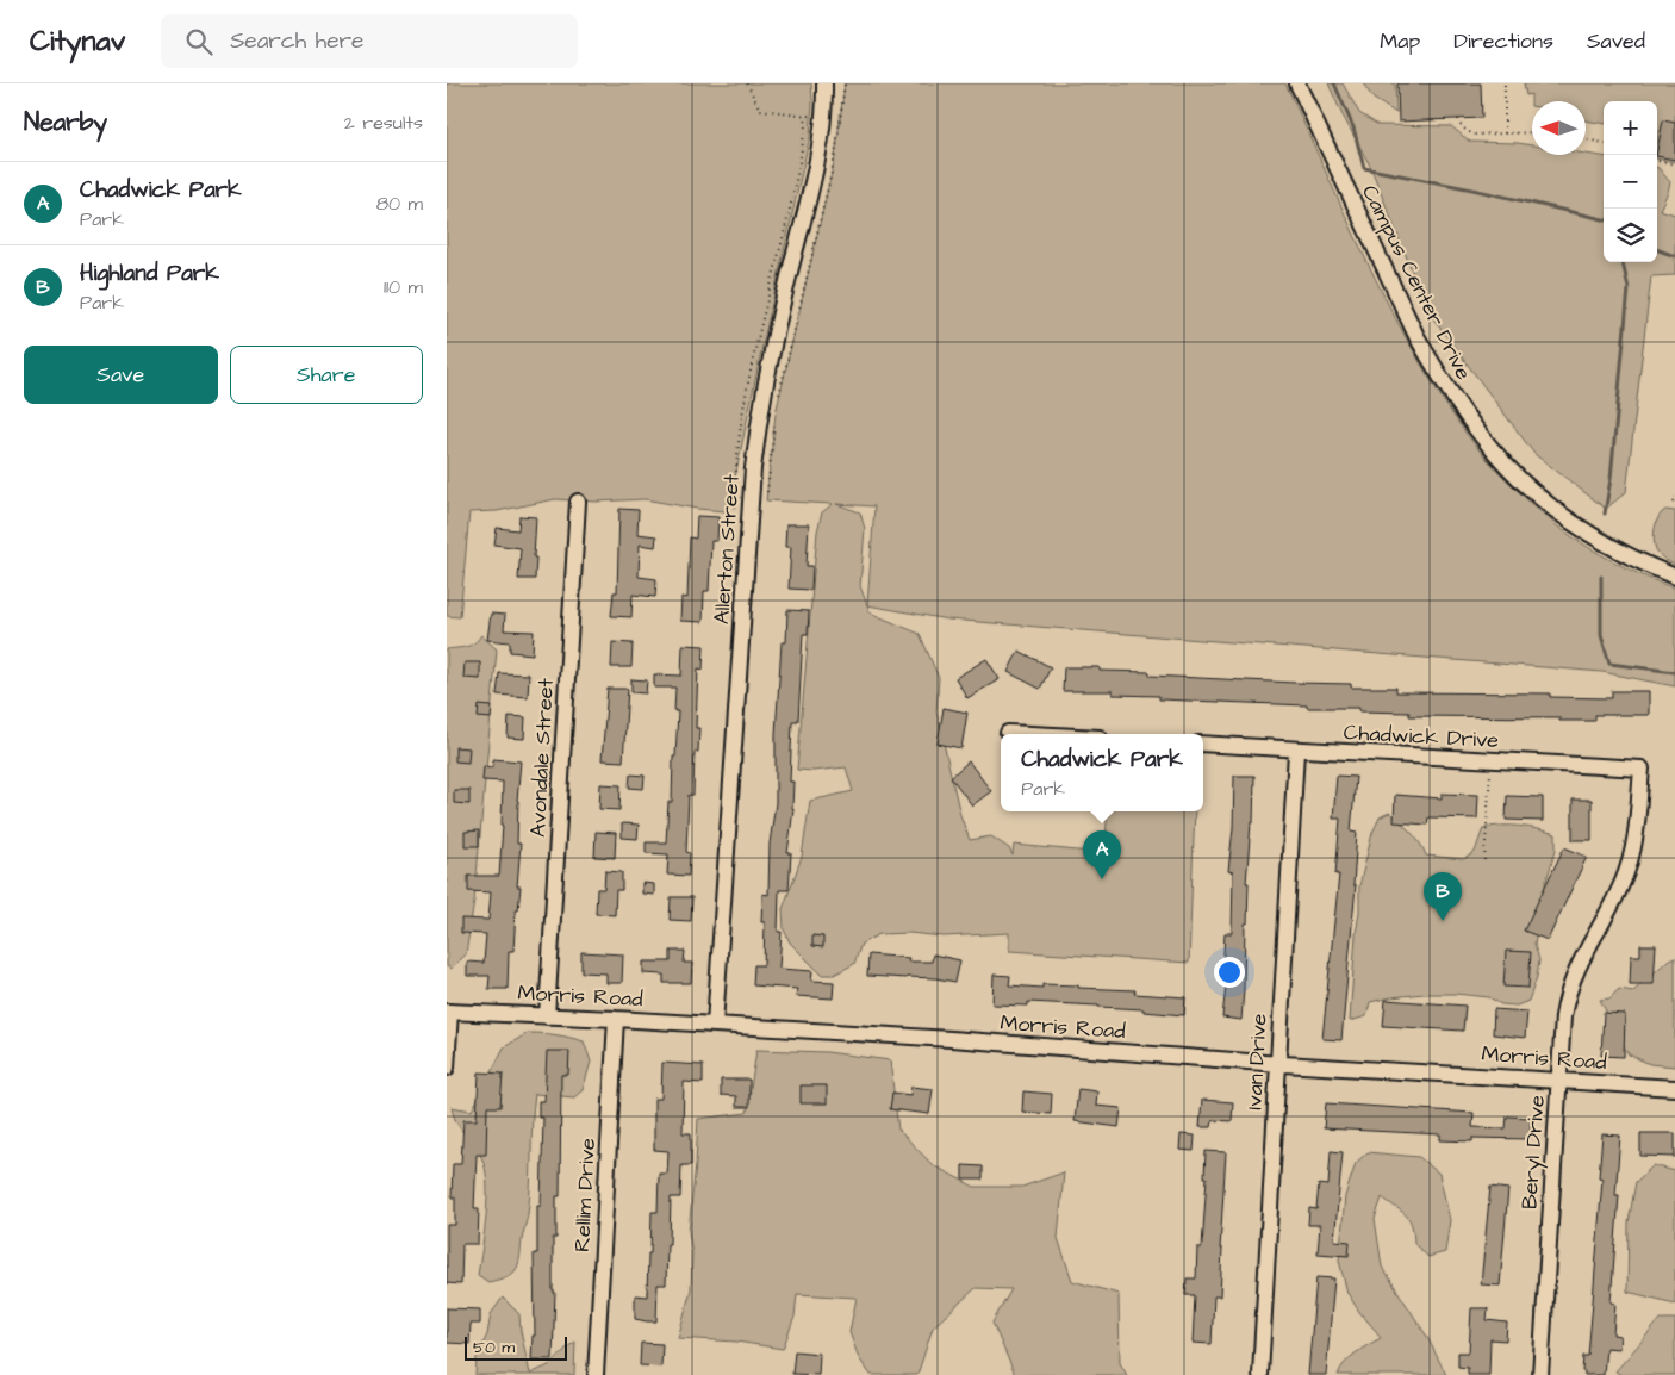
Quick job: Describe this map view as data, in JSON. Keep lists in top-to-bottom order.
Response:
{
  "streets": {
    "street": [
      "Campus Center Drive",
      "Allerton Street",
      "Chadwick Drive",
      "Avondale Street",
      "Morris Road",
      "Ivan Drive",
      "Beryl Drive",
      "Rellim Drive"
    ]
  },
  "crossings": [
    ["Allerton Street", "Morris Road"],
    ["Chadwick Drive", "Ivan Drive"],
    ["Chadwick Drive", "Beryl Drive"],
    ["Avondale Street", "Morris Road"],
    ["Morris Road", "Ivan Drive"],
    ["Morris Road", "Beryl Drive"],
    ["Morris Road", "Rellim Drive"]
  ],
  "scale_bar": "50 m",
  "north": "left",
  "page": {
    "header": "Citynav",
    "search": "Search here",
    "nav": ["Map", "Directions", "Saved"],
    "heading": ["Nearby", "2 results"],
    "map_buttons": ["+", "−"],
    "list": [
      {
        "mark": "A",
        "name": "Chadwick Park",
        "note": "Park",
        "value": "80 m"
      },
      {
        "mark": "B",
        "name": "Highland Park",
        "note": "Park",
        "value": "110 m"
      }
    ],
    "buttons": ["Save", "Share"],
    "popup": ["Chadwick Park", "Park"],
    "pins": ["A", "B"],
    "scale": "50 m"
  }
}
